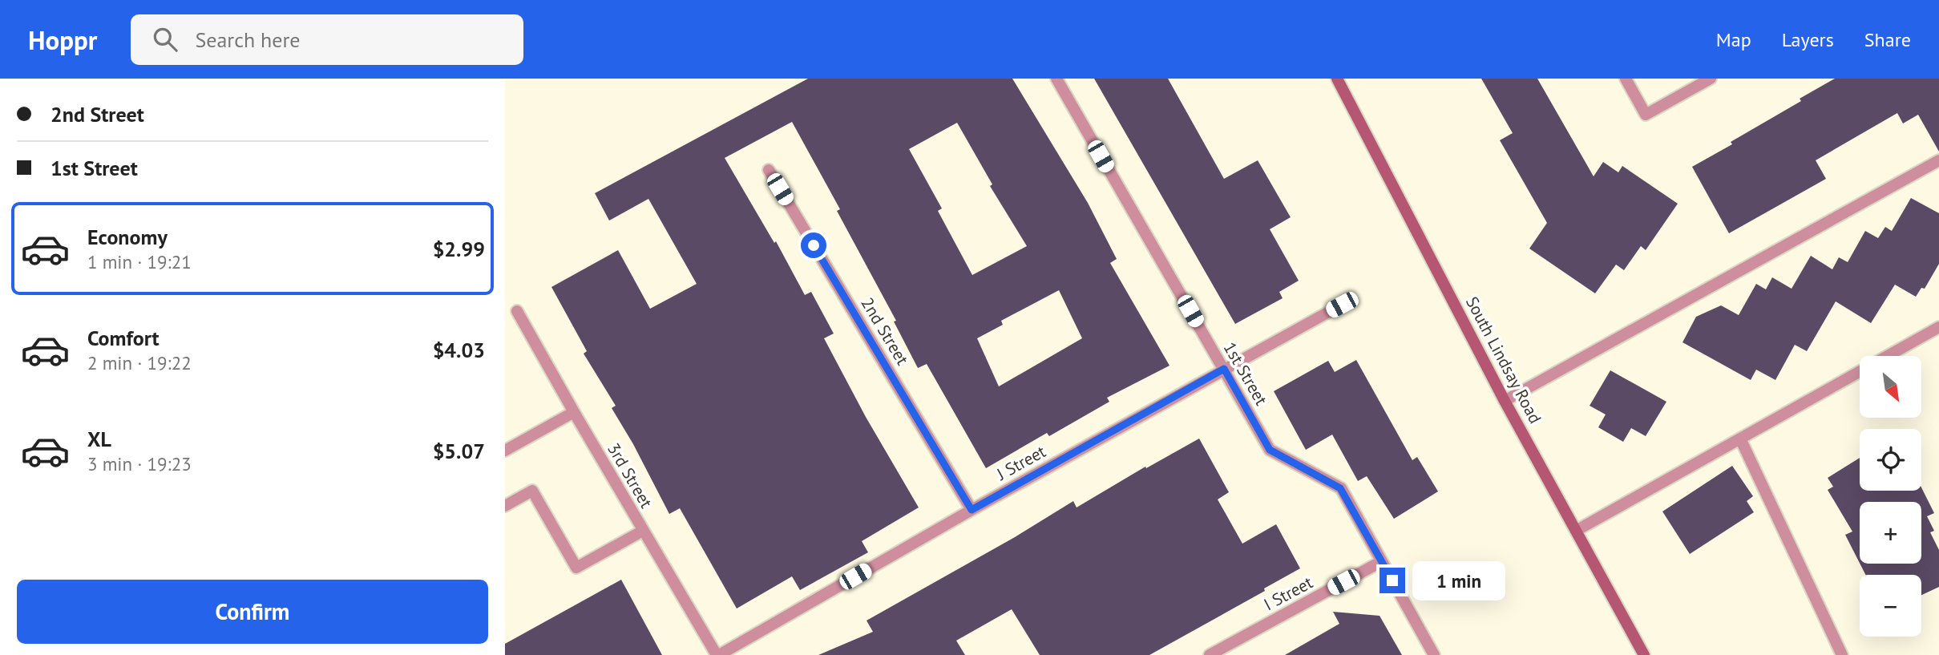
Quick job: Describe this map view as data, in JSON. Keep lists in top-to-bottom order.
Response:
{
  "streets": {
    "main road": ["South Lindsay Road"],
    "street": [
      "2nd Street",
      "1st Street",
      "J Street",
      "3rd Street",
      "I Street"
    ]
  },
  "crossings": [
    ["2nd Street", "J Street"],
    ["1st Street", "J Street"],
    ["1st Street", "I Street"],
    ["J Street", "3rd Street"]
  ],
  "north": "bottom right",
  "page": {
    "header": "Hoppr",
    "search": "Search here",
    "nav": ["Map", "Layers", "Share"],
    "banner": ["2nd Street", "1st Street"],
    "list": [
      {
        "name": "Economy",
        "note": "1 min · 19:21",
        "value": "$2.99"
      },
      {
        "name": "Comfort",
        "note": "2 min · 19:22",
        "value": "$4.03"
      },
      {
        "name": "XL",
        "note": "3 min · 19:23",
        "value": "$5.07"
      }
    ],
    "map_buttons": ["+", "−"],
    "bubble": "1 min",
    "buttons": "Confirm"
  }
}
